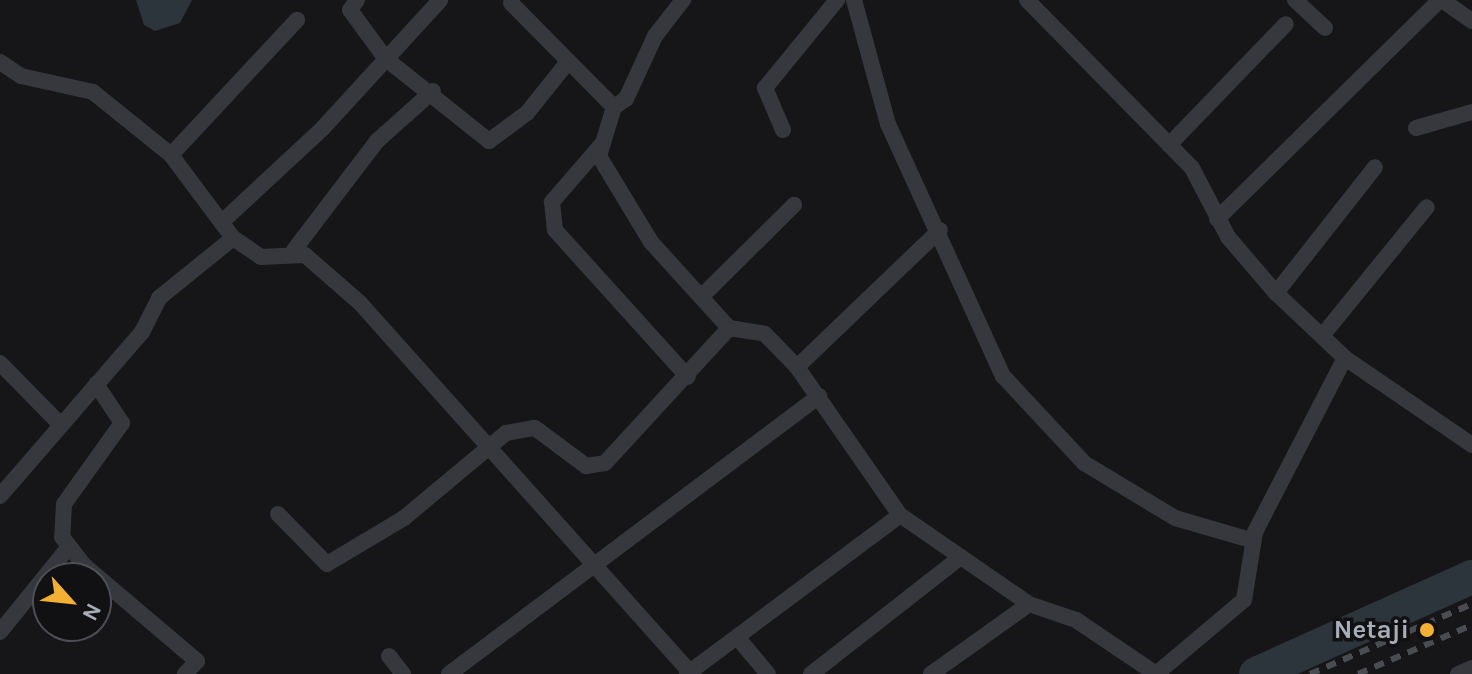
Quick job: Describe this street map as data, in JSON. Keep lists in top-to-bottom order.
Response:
{
  "places": ["Netaji"],
  "north": "bottom right"
}
